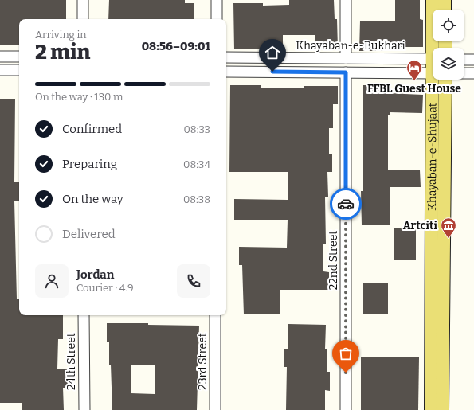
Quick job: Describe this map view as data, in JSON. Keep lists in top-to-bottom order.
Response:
{
  "streets": {
    "main road": ["Khayaban-e-Shujaat"],
    "street": [
      "Khayaban-e-Bukhari",
      "22nd Street",
      "24th Street",
      "23rd Street"
    ]
  },
  "places": {
    "hotel": ["FFBL Guest House"],
    "museum": ["Artciti"]
  },
  "page": {
    "heading": ["2 min", "Arriving in", "08:56–09:01"],
    "panel": ["Jordan", "Courier · 4.9"],
    "bar": "On the way · 130 m",
    "list": [
      ["Confirmed", "08:33"],
      ["Preparing", "08:34"],
      ["On the way", "08:38"],
      "Delivered"
    ]
  }
}
